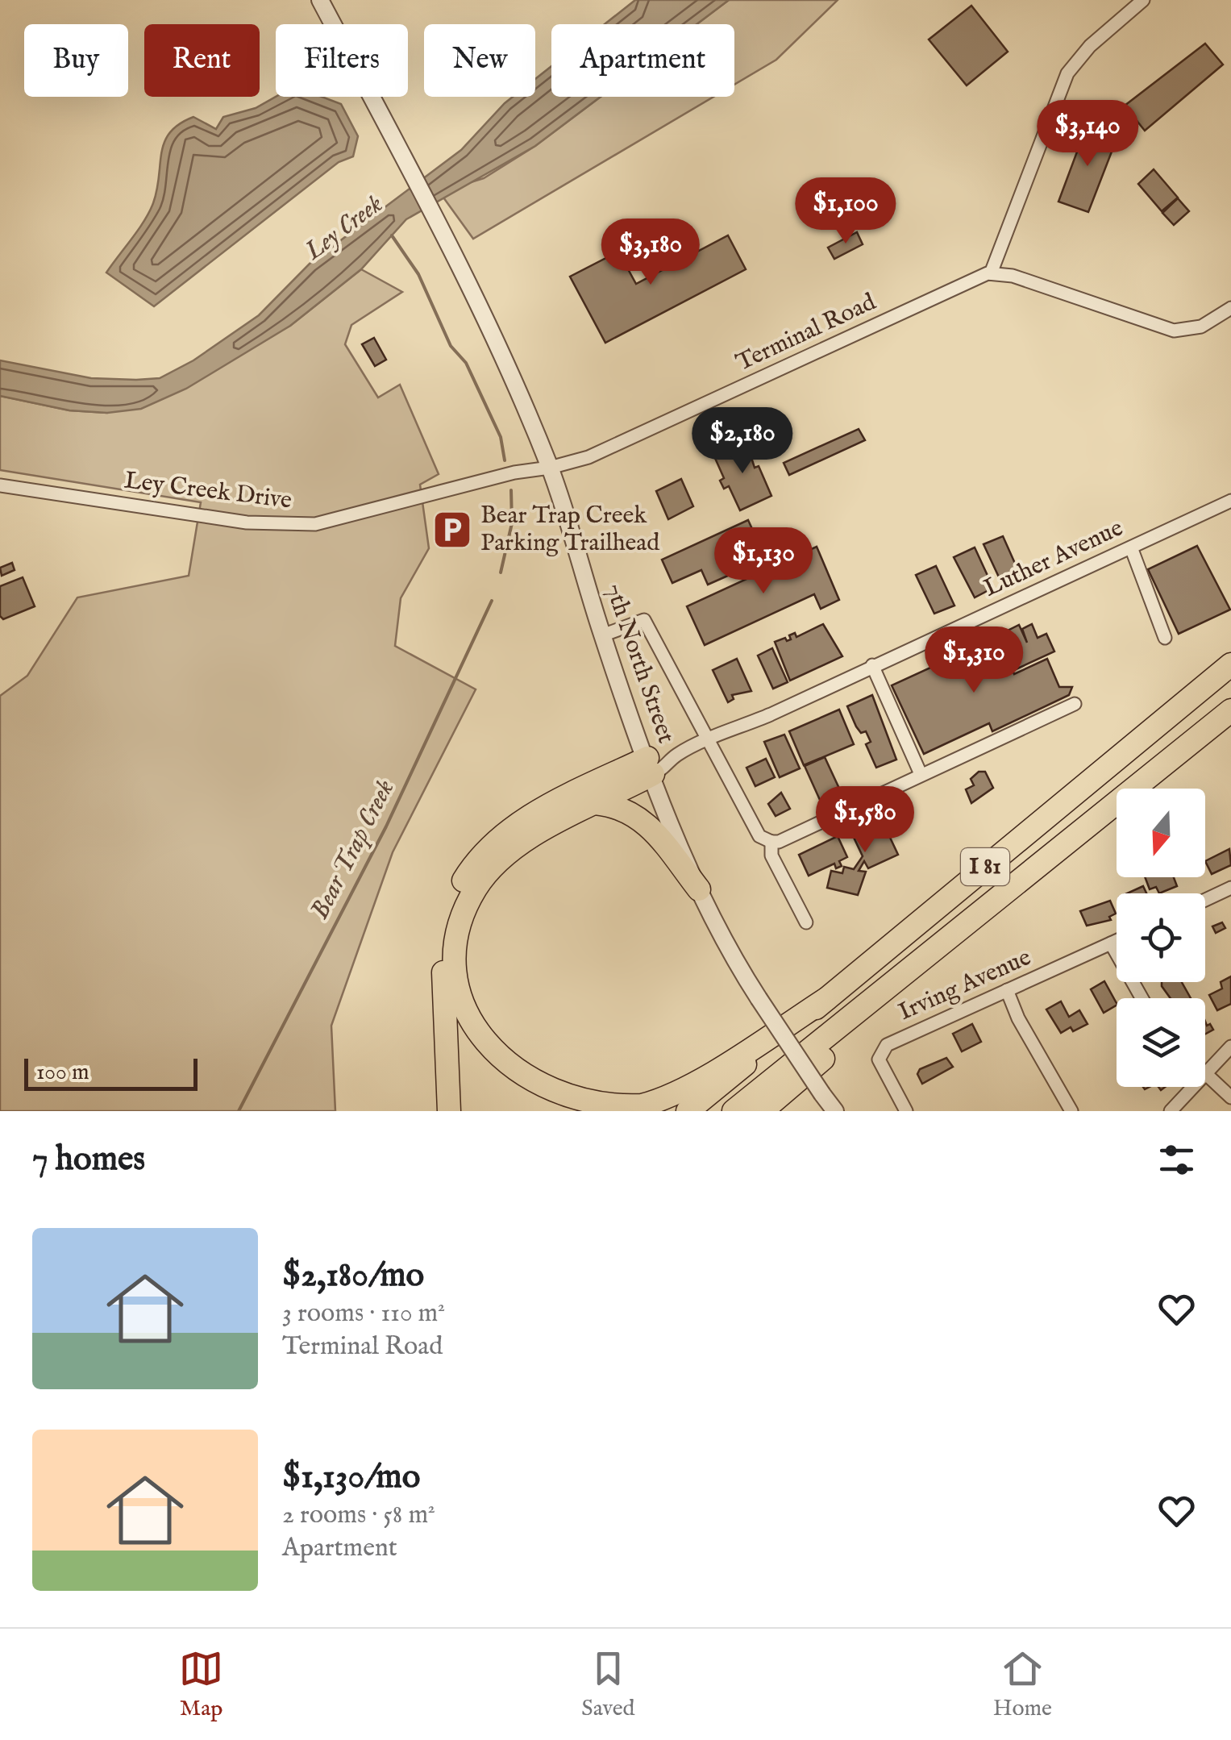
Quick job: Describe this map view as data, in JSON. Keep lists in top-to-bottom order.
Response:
{
  "streets": {
    "highway": ["I 81"],
    "street": [
      "Terminal Road",
      "Ley Creek Drive",
      "Luther Avenue",
      "7th North Street",
      "Irving Avenue"
    ]
  },
  "crossings": [
    ["Terminal Road", "Ley Creek Drive"],
    ["Terminal Road", "7th North Street"],
    ["Ley Creek Drive", "7th North Street"],
    ["Luther Avenue", "7th North Street"]
  ],
  "water": ["Ley Creek", "Bear Trap Creek"],
  "places": {
    "parking": ["Bear Trap Creek Parking Trailhead"]
  },
  "scale_bar": "100 m",
  "north": "bottom",
  "page": {
    "chip": [
      "Buy",
      "Rent",
      "Filters",
      "New",
      "Apartment"
    ],
    "price": [
      "$3,140",
      "$1,100",
      "$3,180",
      "$2,180",
      "$1,130",
      "$1,310",
      "$1,580"
    ],
    "scale": "100 m",
    "heading": "7 homes",
    "list": [
      {
        "name": "$2,180/mo",
        "note": "3 rooms · 110 m² · Terminal Road"
      },
      {
        "name": "$1,130/mo",
        "note": "2 rooms · 58 m² · Apartment"
      }
    ],
    "tabs": ["Map", "Saved", "Home"]
  }
}
